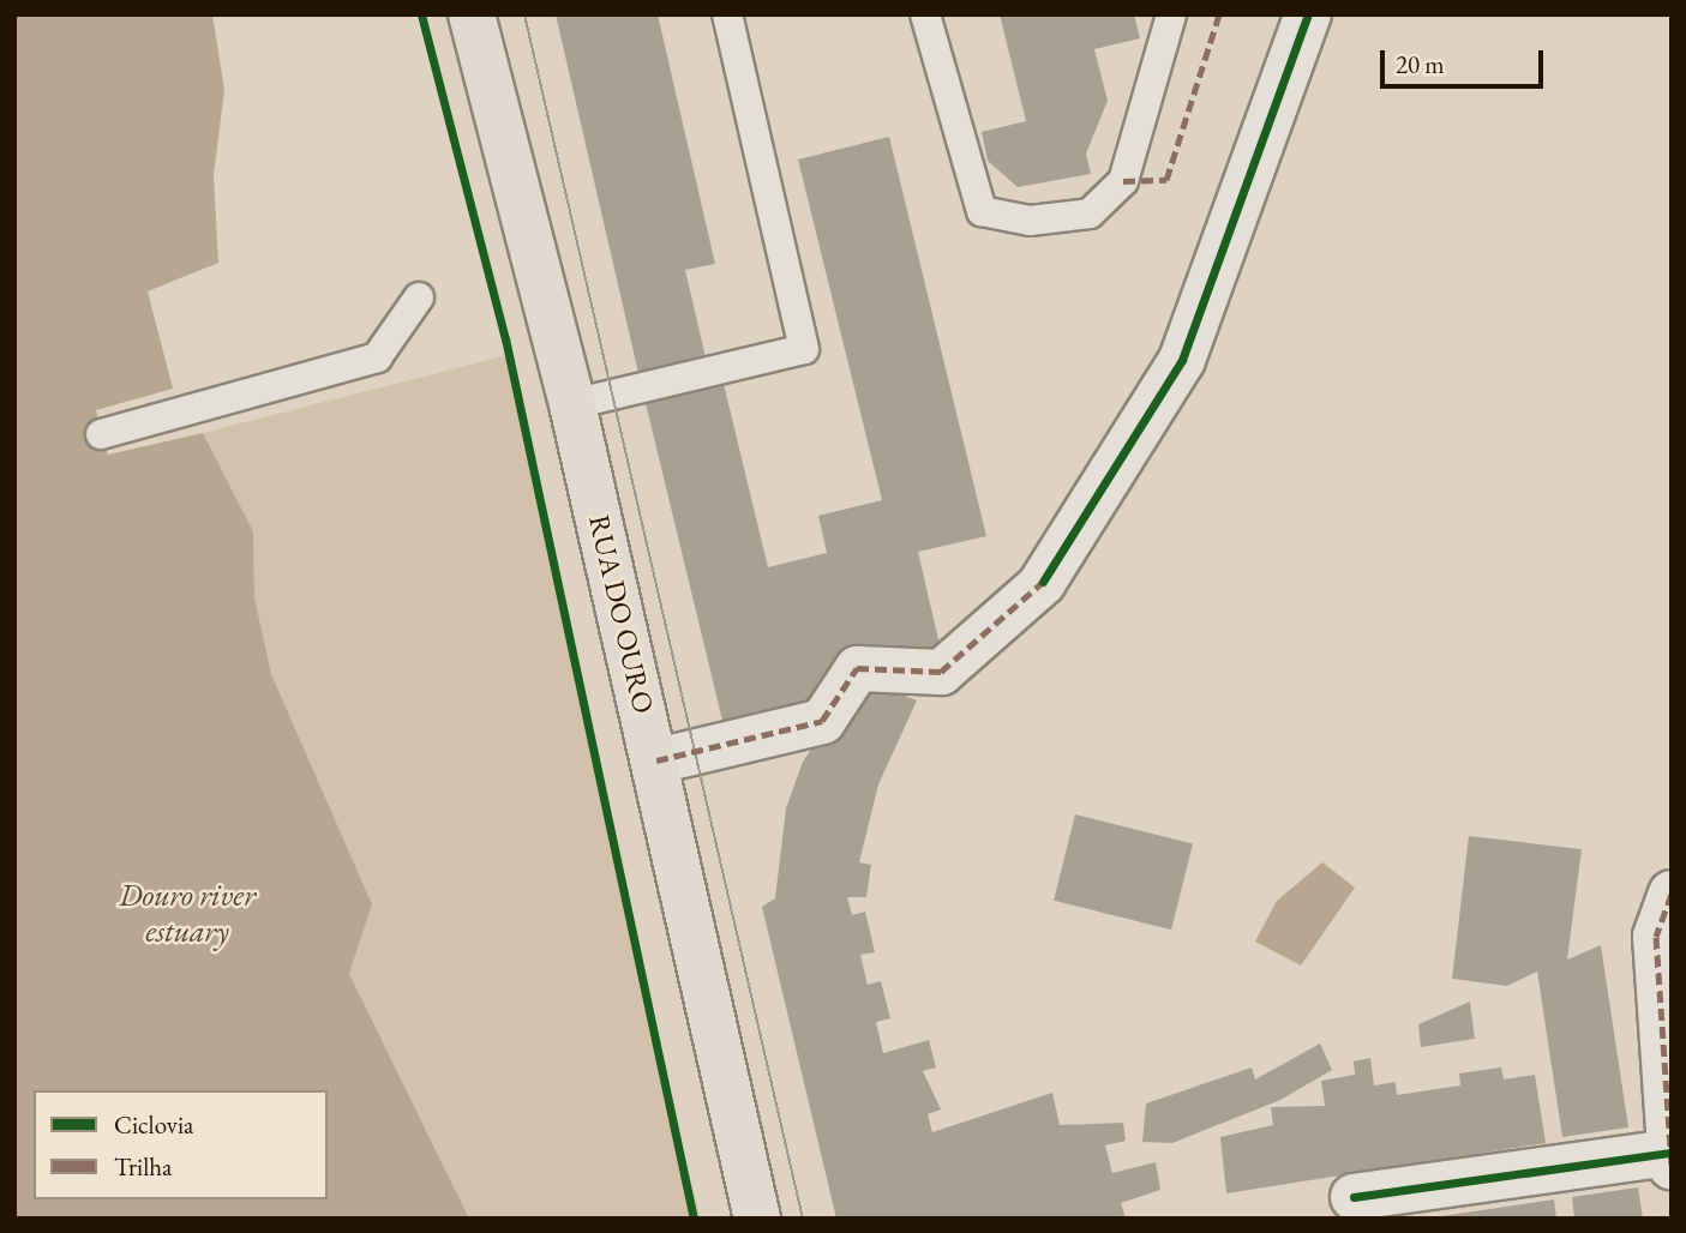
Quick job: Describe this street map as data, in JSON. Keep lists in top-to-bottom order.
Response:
{
  "streets": {
    "main road": ["RUA DO OURO"]
  },
  "water": ["Douro river estuary"],
  "legend": ["Ciclovia", "Trilha"],
  "scale_bar": "20 m"
}
